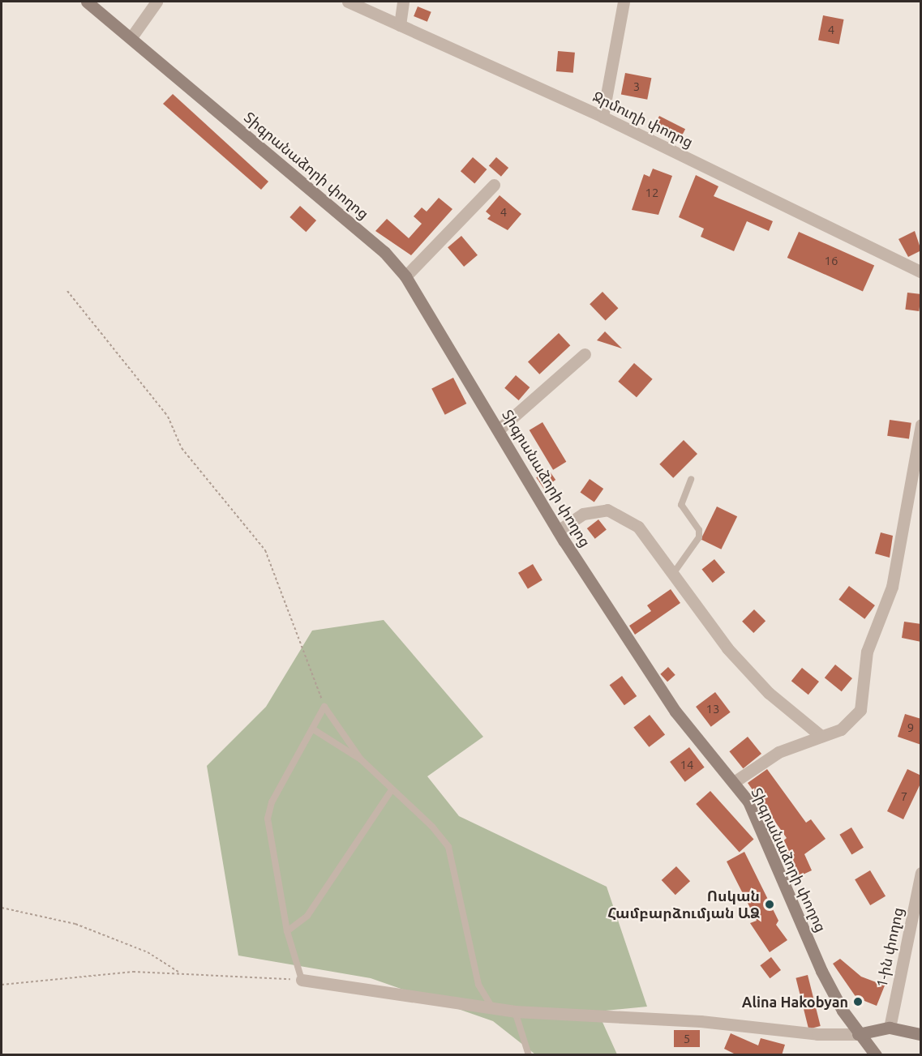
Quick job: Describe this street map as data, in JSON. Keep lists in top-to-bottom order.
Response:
{
  "streets": {
    "main road": ["Տիգրանաձորի փողոց"],
    "street": ["Ջրմուղի փողոց", "1-ին փողոց"]
  },
  "places": ["Ոսկան Համբարձումյան ԱՁ", "Alina Hakobyan"],
  "house_numbers": [
    "4",
    "3",
    "12",
    "4",
    "16",
    "13",
    "9",
    "14",
    "7",
    "5"
  ]
}
